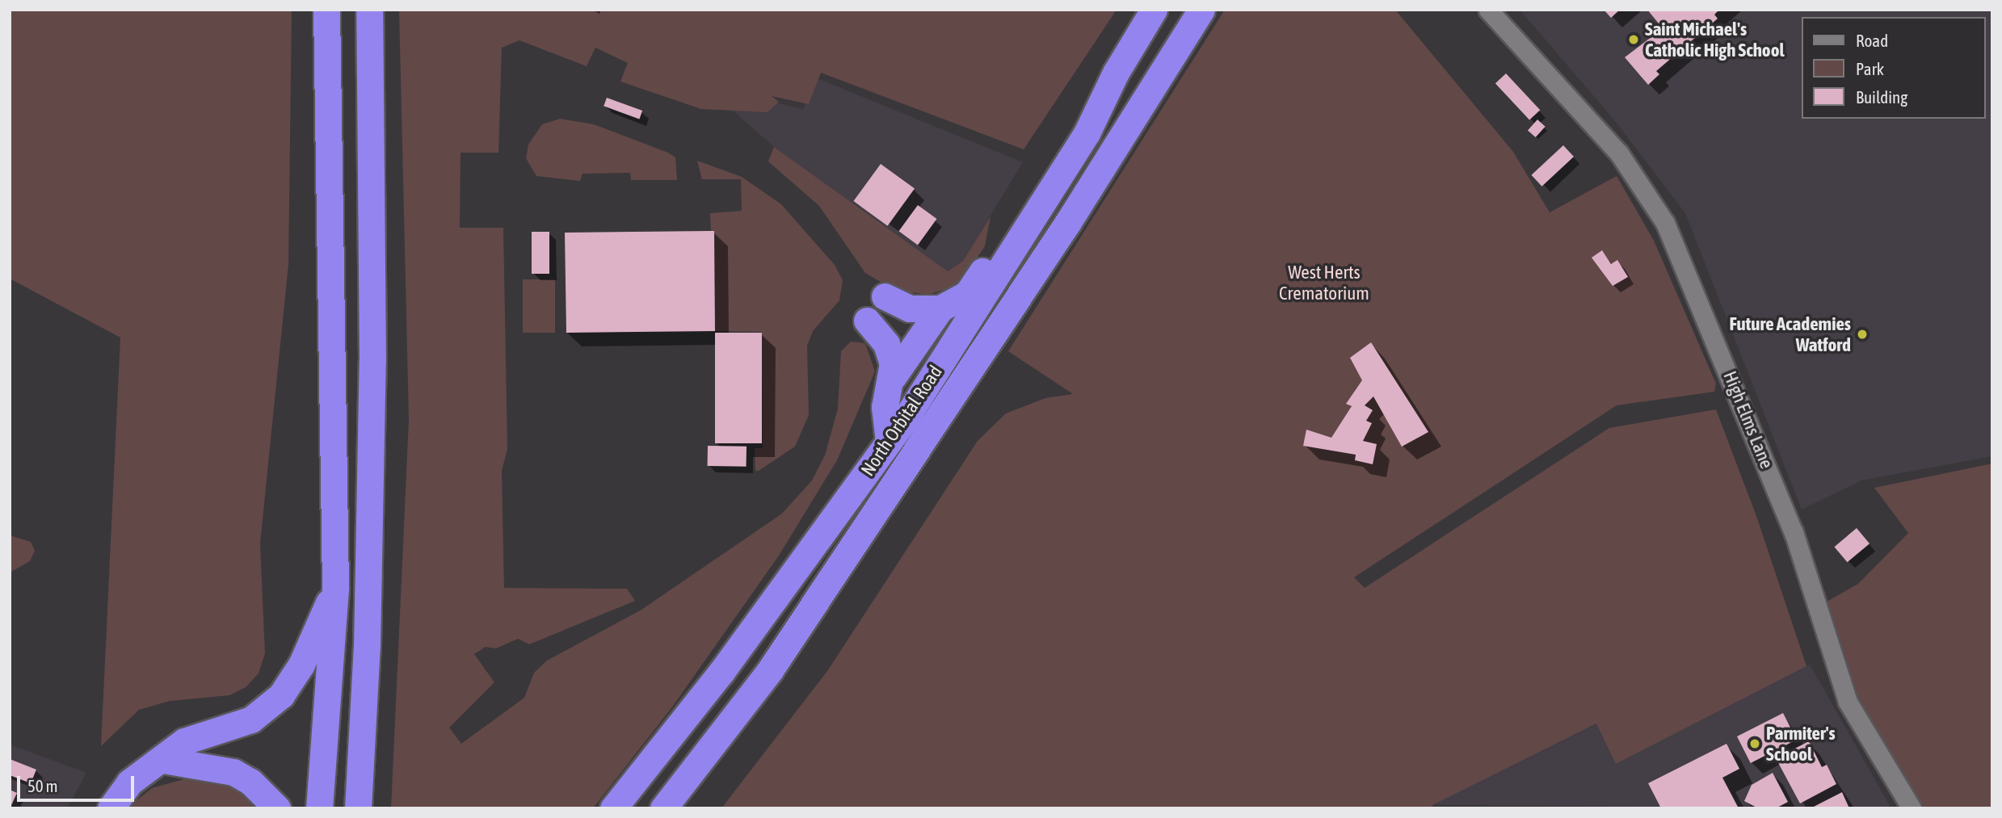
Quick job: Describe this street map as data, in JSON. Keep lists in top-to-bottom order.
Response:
{
  "streets": {
    "highway": ["North Orbital Road"],
    "street": ["High Elms Lane"]
  },
  "parks": ["West Herts Crematorium"],
  "places": ["Saint Michael's Catholic High School", "Future Academies Watford", "Parmiter's School"],
  "legend": ["Road", "Park", "Building"],
  "scale_bar": "50 m"
}
